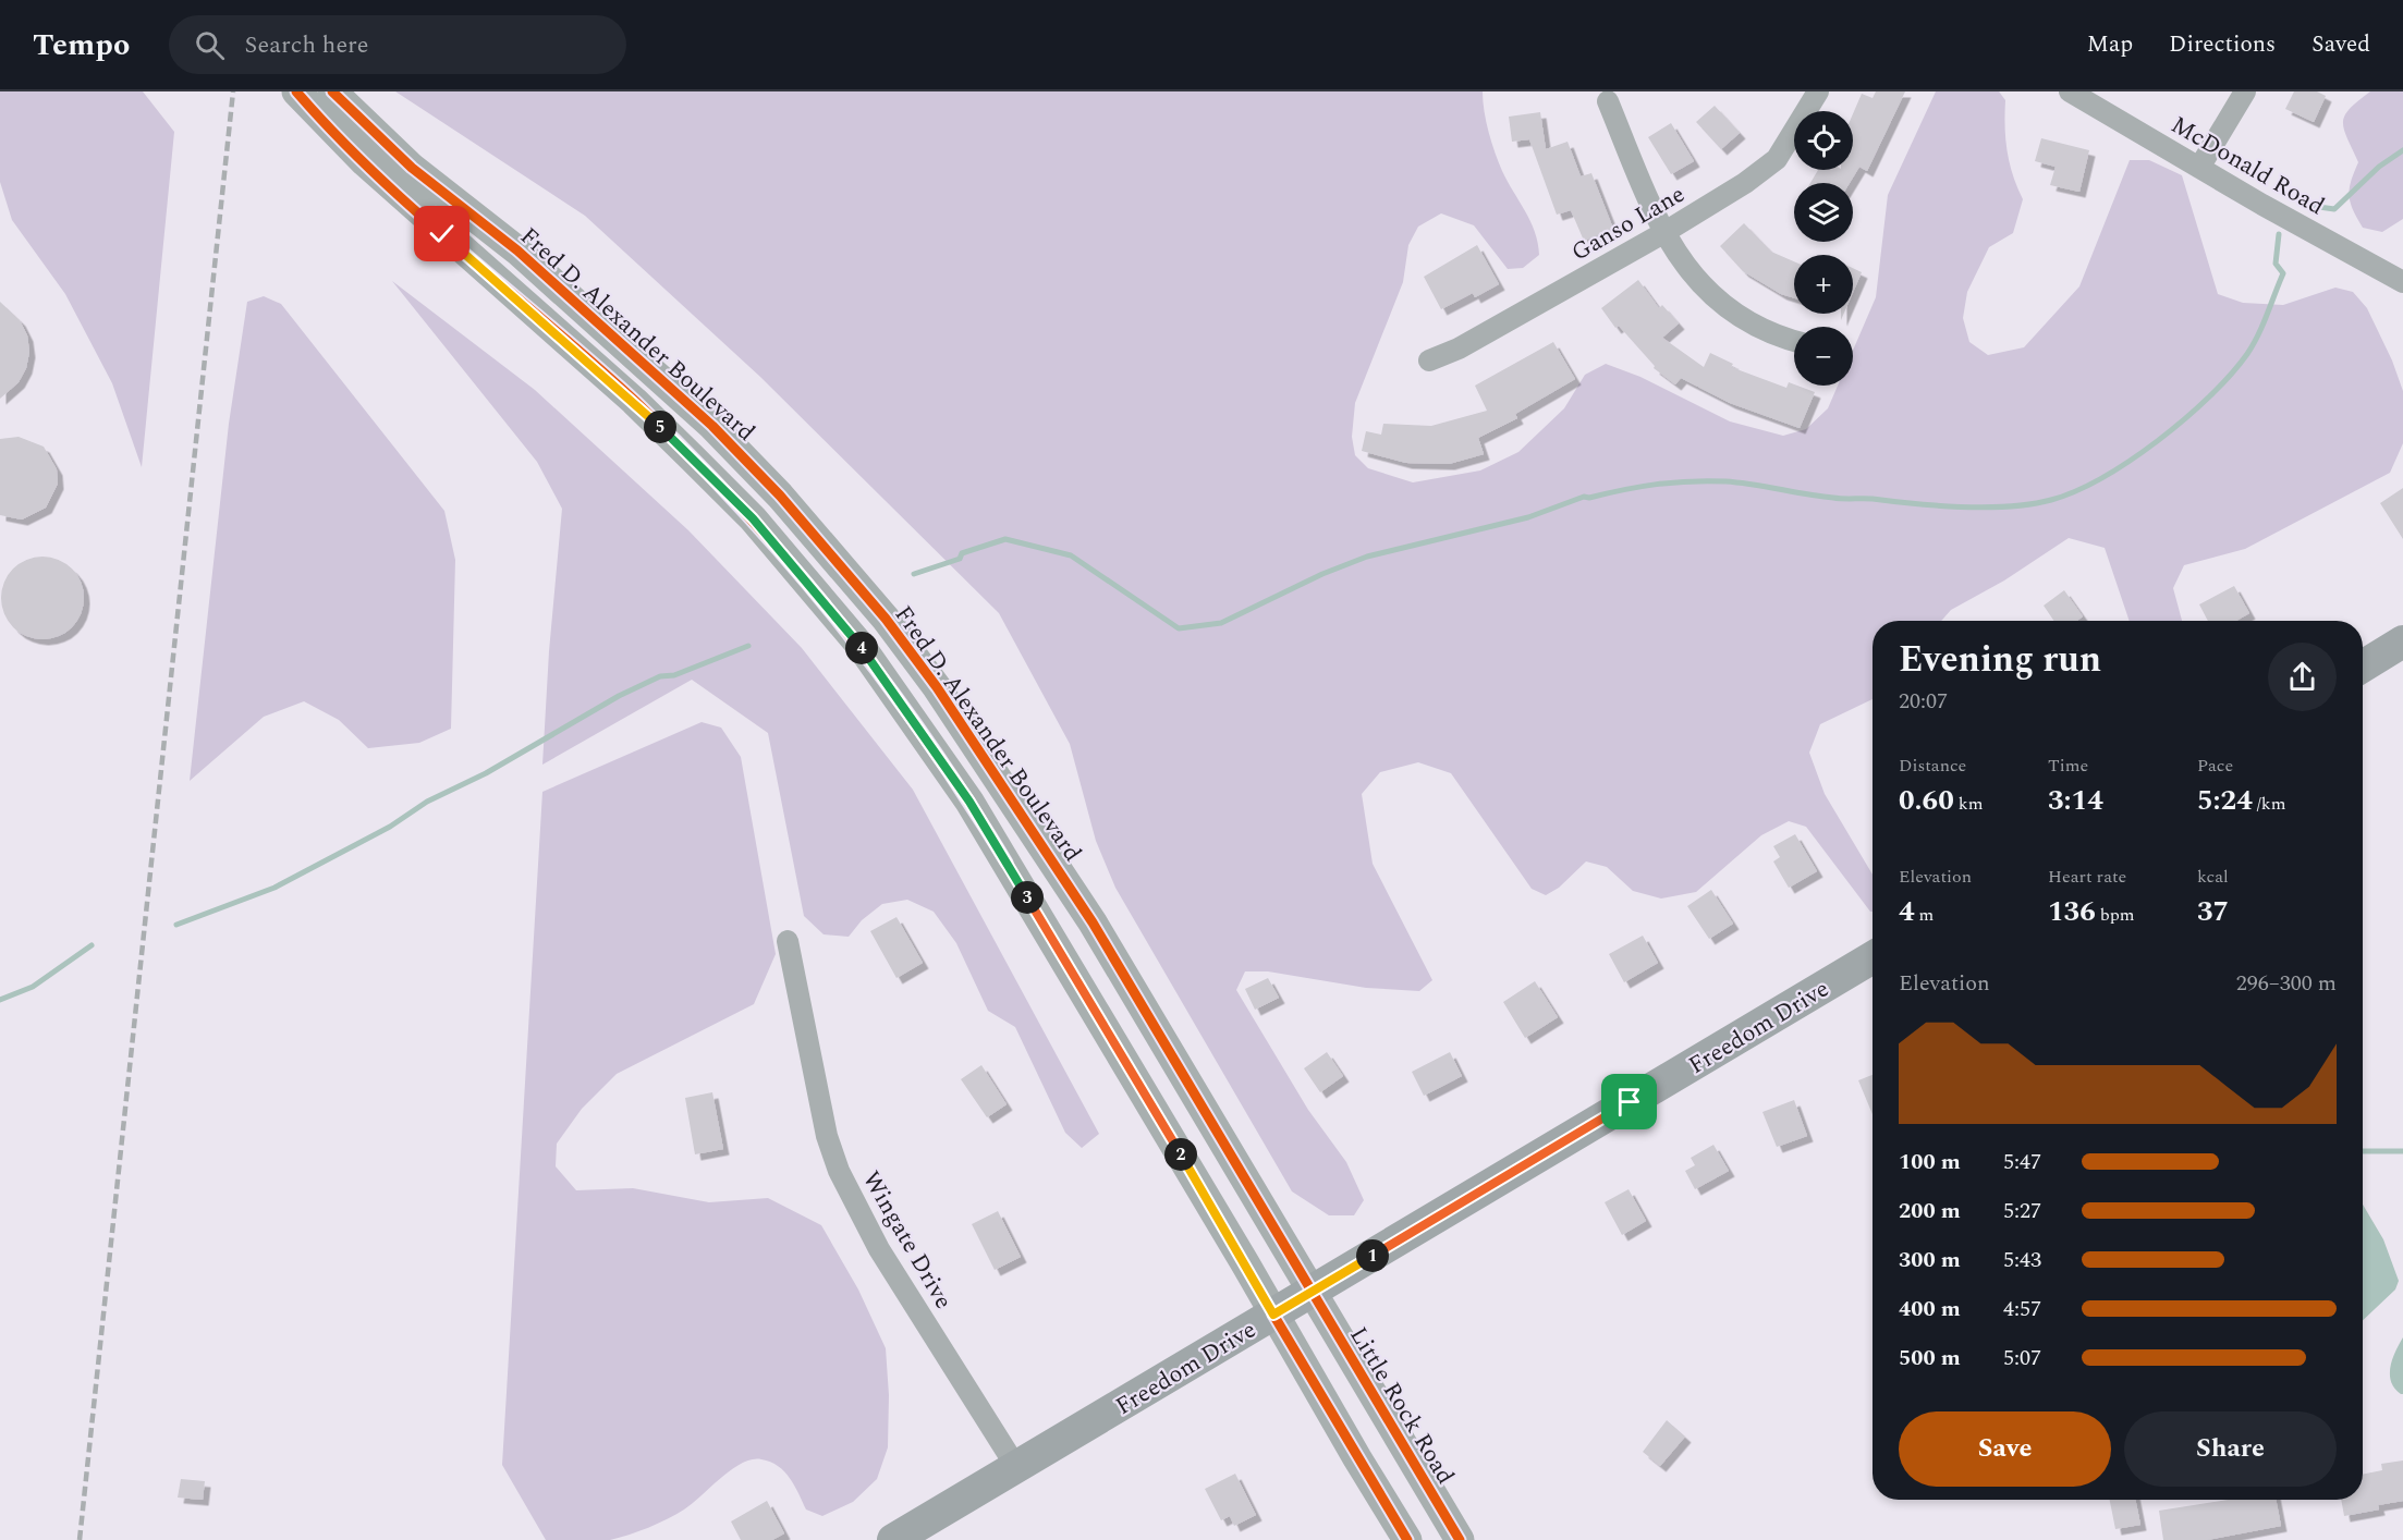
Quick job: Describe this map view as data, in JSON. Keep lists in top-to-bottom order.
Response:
{
  "streets": {
    "main road": ["Fred D. Alexander Boulevard", "Freedom Drive", "Little Rock Road"],
    "street": ["McDonald Road", "Ganso Lane", "Wingate Drive"]
  },
  "crossings": [
    ["Fred D. Alexander Boulevard", "Freedom Drive"],
    ["Fred D. Alexander Boulevard", "Little Rock Road"],
    ["Freedom Drive", "Wingate Drive"],
    ["Freedom Drive", "Little Rock Road"]
  ],
  "page": {
    "header": "Tempo",
    "search": "Search here",
    "nav": ["Map", "Directions", "Saved"],
    "map_buttons": ["+", "−"],
    "pins": [
      "5",
      "4",
      "3",
      "2",
      "1"
    ],
    "heading": ["Evening run", "20:07"],
    "stats": [
      ["Distance", "0.60 km"],
      ["Time", "3:14"],
      ["Pace", "5:24 /km"],
      ["Elevation", "4 m"],
      ["Heart rate", "136 bpm"],
      ["kcal", "37"]
    ],
    "chart": ["Elevation", "296–300 m"],
    "list": [
      {
        "name": "100 m",
        "note": "5:47"
      },
      {
        "name": "200 m",
        "note": "5:27"
      },
      {
        "name": "300 m",
        "note": "5:43"
      },
      {
        "name": "400 m",
        "note": "4:57"
      },
      {
        "name": "500 m",
        "note": "5:07"
      }
    ],
    "buttons": ["Save", "Share"]
  }
}
